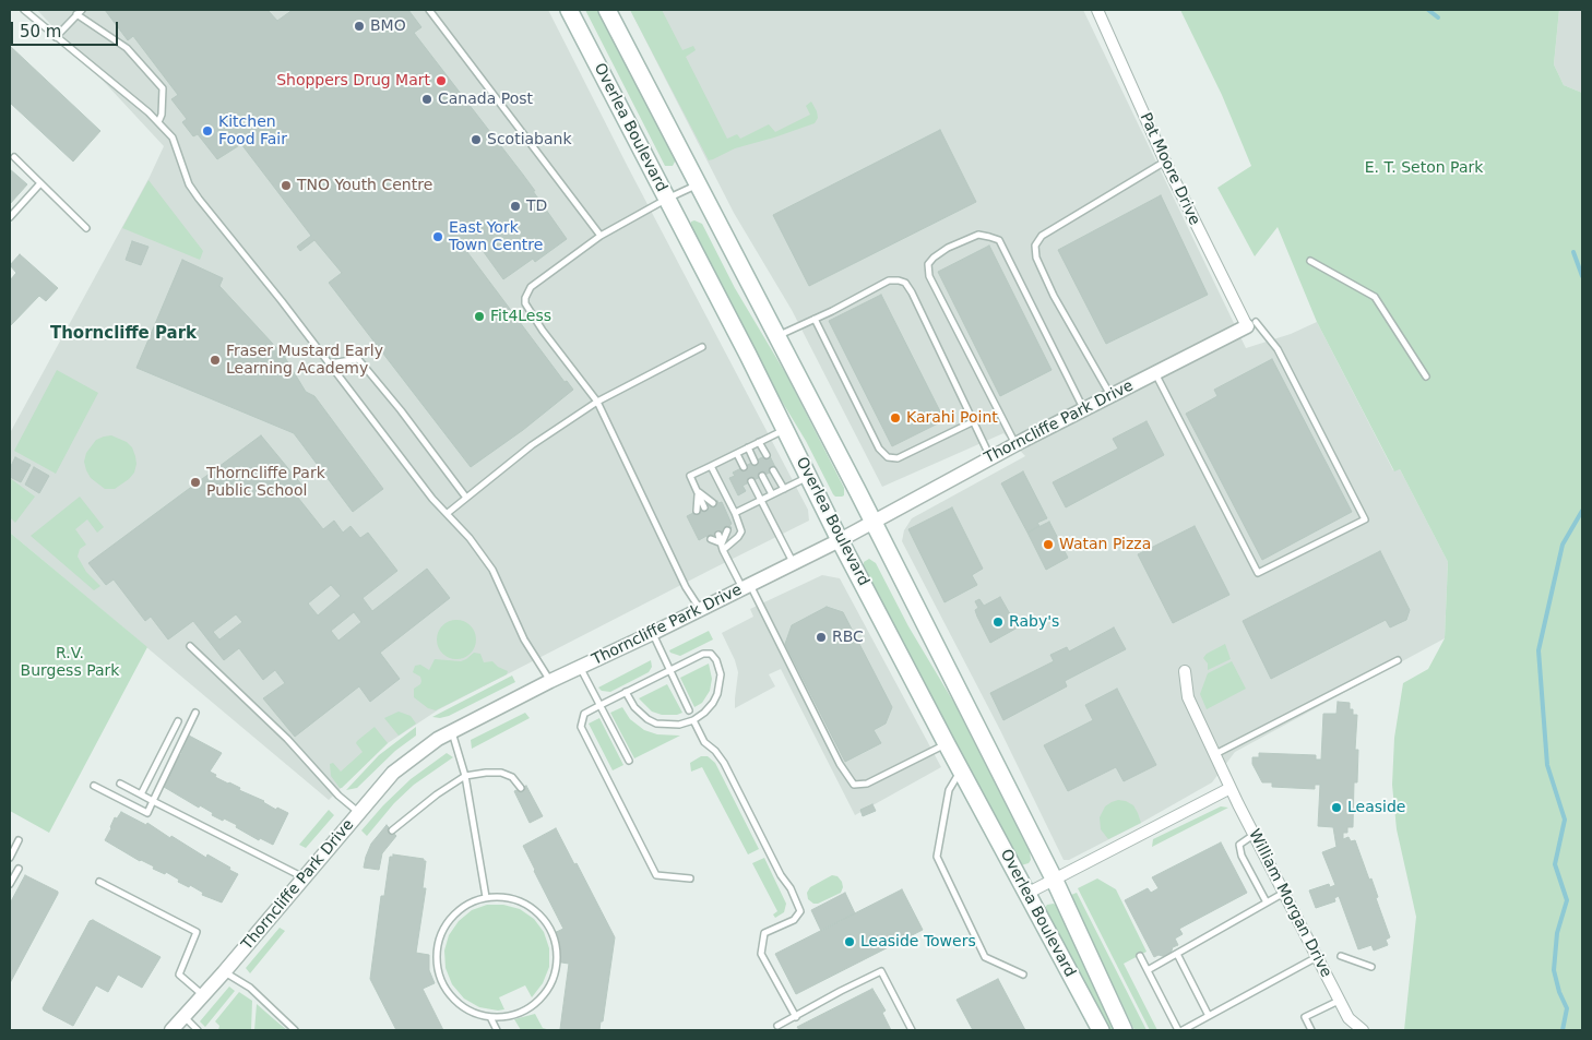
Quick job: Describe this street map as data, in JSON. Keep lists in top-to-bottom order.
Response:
{
  "streets": {
    "main road": ["Overlea Boulevard"],
    "street": ["Pat Moore Drive", "Thorncliffe Park Drive", "William Morgan Drive"]
  },
  "crossings": [
    ["Overlea Boulevard", "Thorncliffe Park Drive"],
    ["Pat Moore Drive", "Thorncliffe Park Drive"]
  ],
  "districts": ["Thorncliffe Park"],
  "parks": ["E. T. Seton Park", "R.V. Burgess Park"],
  "places": [
    "BMO",
    "Shoppers Drug Mart",
    "Canada Post",
    "Kitchen Food Fair",
    "Scotiabank",
    "TNO Youth Centre",
    "TD",
    "East York Town Centre",
    "Fit4Less",
    "Fraser Mustard Early Learning Academy",
    "Karahi Point",
    "Thorncliffe Park Public School",
    "Watan Pizza",
    "Raby's",
    "RBC",
    "Leaside",
    "Leaside Towers"
  ],
  "scale_bar": "50 m"
}
